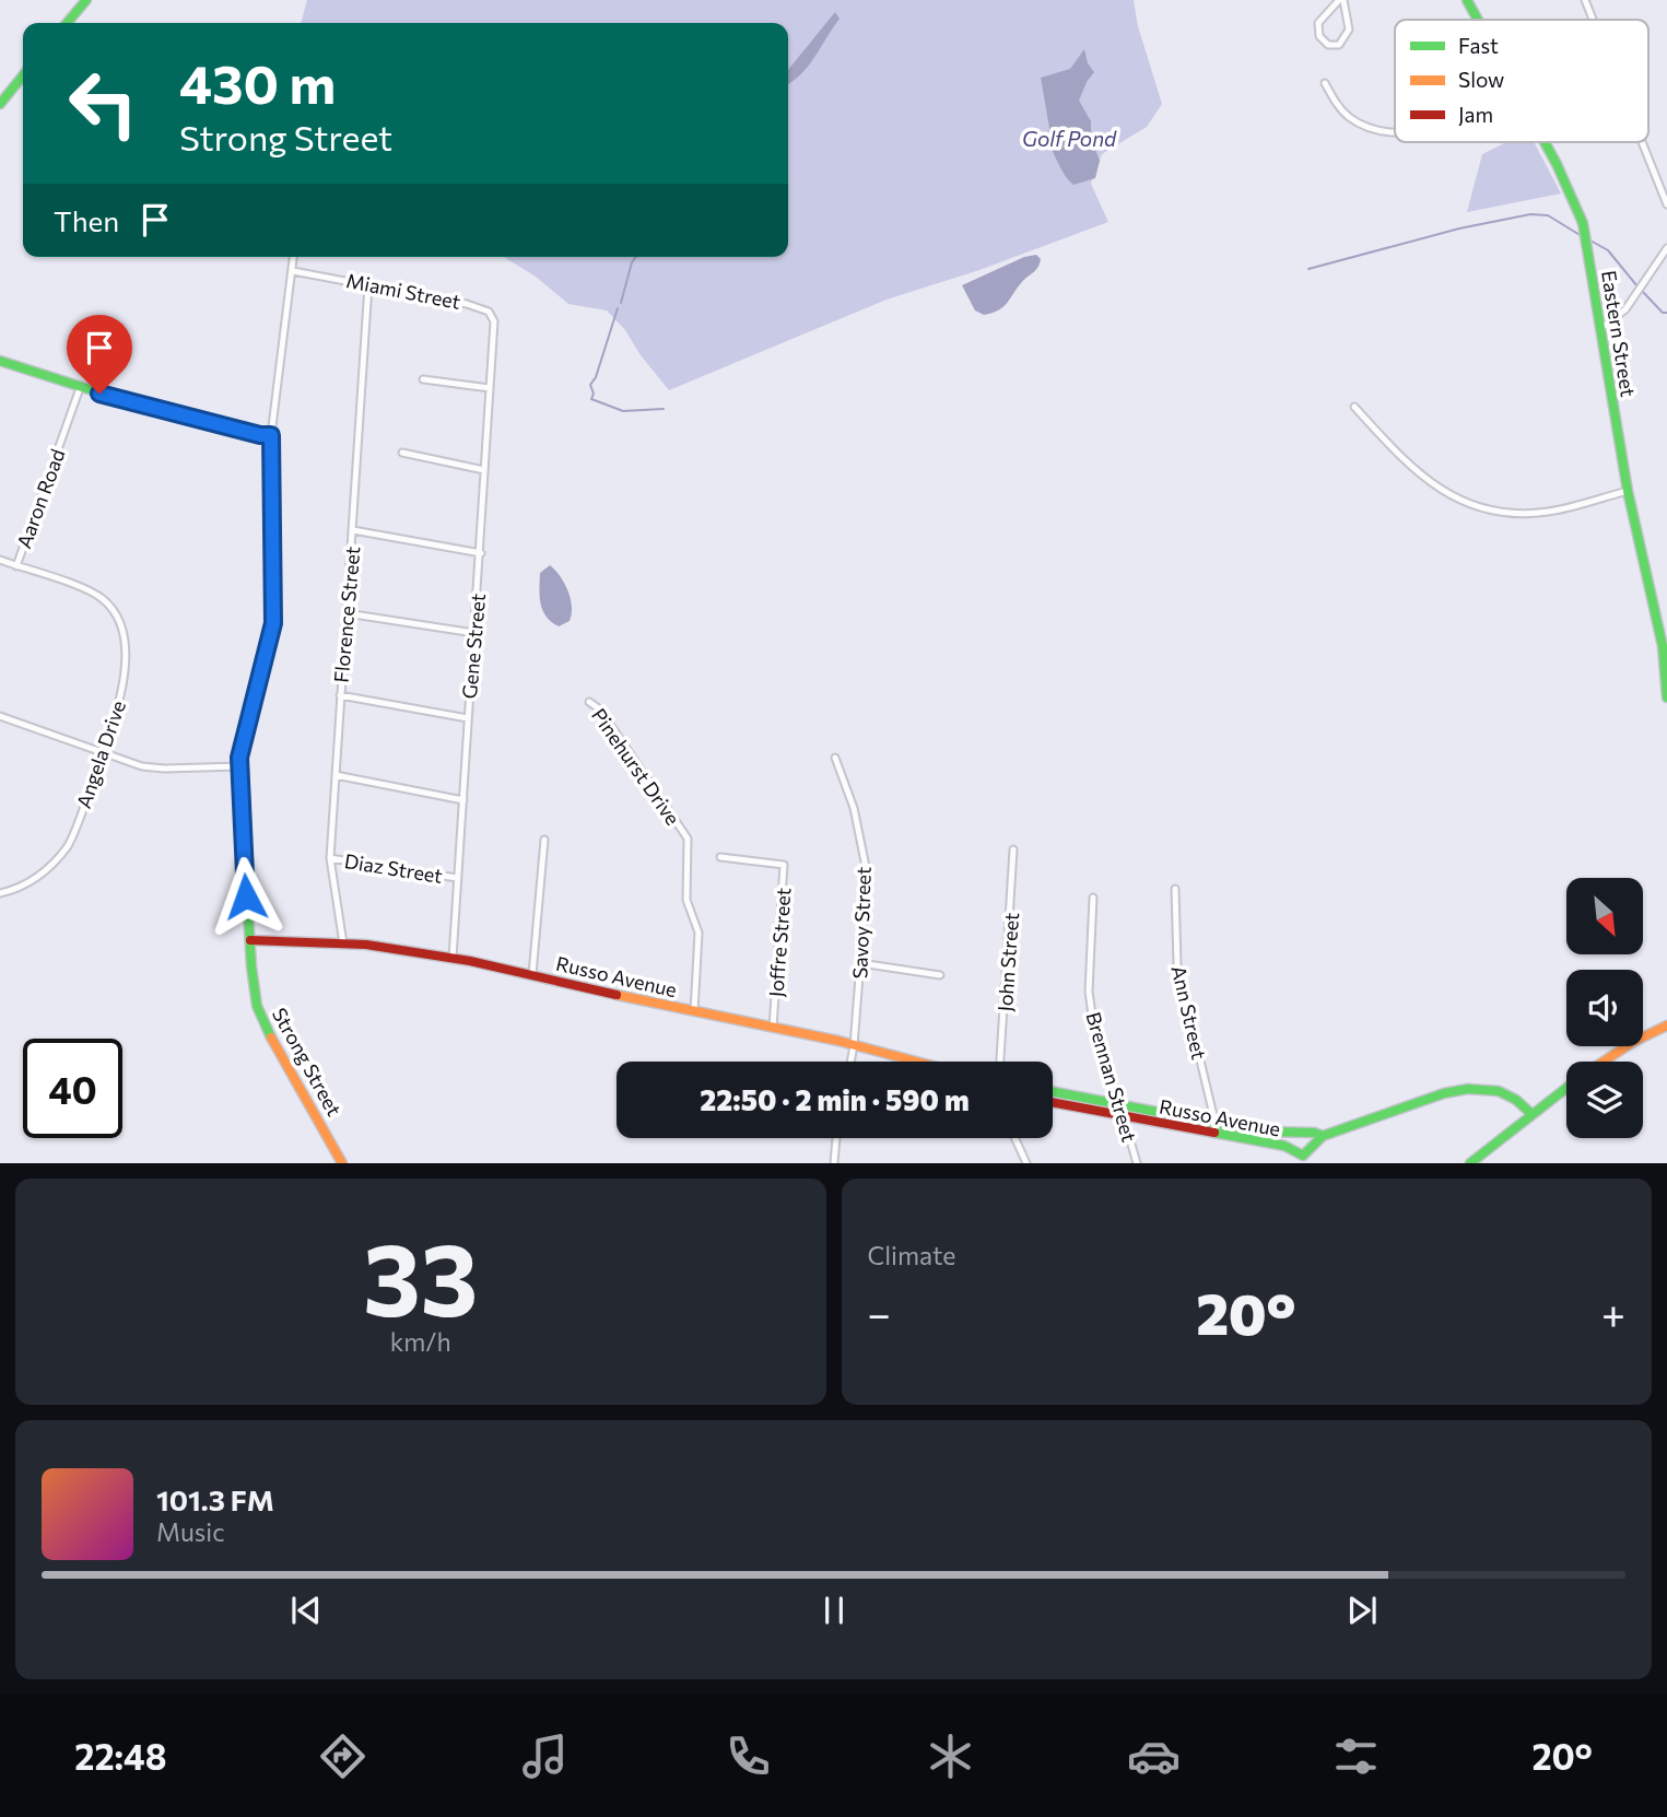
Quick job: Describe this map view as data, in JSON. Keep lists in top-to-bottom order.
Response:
{
  "streets": {
    "street": [
      "Miami Street",
      "Eastern Street",
      "Aaron Road",
      "Florence Street",
      "Gene Street",
      "Angela Drive",
      "Pinehurst Drive",
      "Diaz Street",
      "Savoy Street",
      "Joffre Street",
      "John Street",
      "Russo Avenue",
      "Ann Street",
      "Strong Street",
      "Brennan Street"
    ]
  },
  "crossings": [
    ["Miami Street", "Florence Street"],
    ["Miami Street", "Gene Street"],
    ["Aaron Road", "Angela Drive"],
    ["Florence Street", "Diaz Street"],
    ["Florence Street", "Russo Avenue"],
    ["Gene Street", "Diaz Street"],
    ["Gene Street", "Russo Avenue"],
    ["Pinehurst Drive", "Russo Avenue"],
    ["Savoy Street", "Russo Avenue"],
    ["Joffre Street", "Russo Avenue"],
    ["Russo Avenue", "Ann Street"],
    ["Russo Avenue", "Strong Street"],
    ["Russo Avenue", "Brennan Street"]
  ],
  "water": ["Golf Pond"],
  "legend": ["Fast", "Slow", "Jam"],
  "north": "bottom right",
  "page": {
    "turn": ["430 m", "Strong Street"],
    "then": "Then",
    "limit": "40",
    "trip": "22:50 · 2 min · 590 m",
    "tile": [
      ["33", "km/h"],
      "Climate"
    ],
    "heat": ["−", "20°", "+"],
    "song": ["101.3 FM", "Music"],
    "tabs": ["22:48", "20°"]
  }
}
